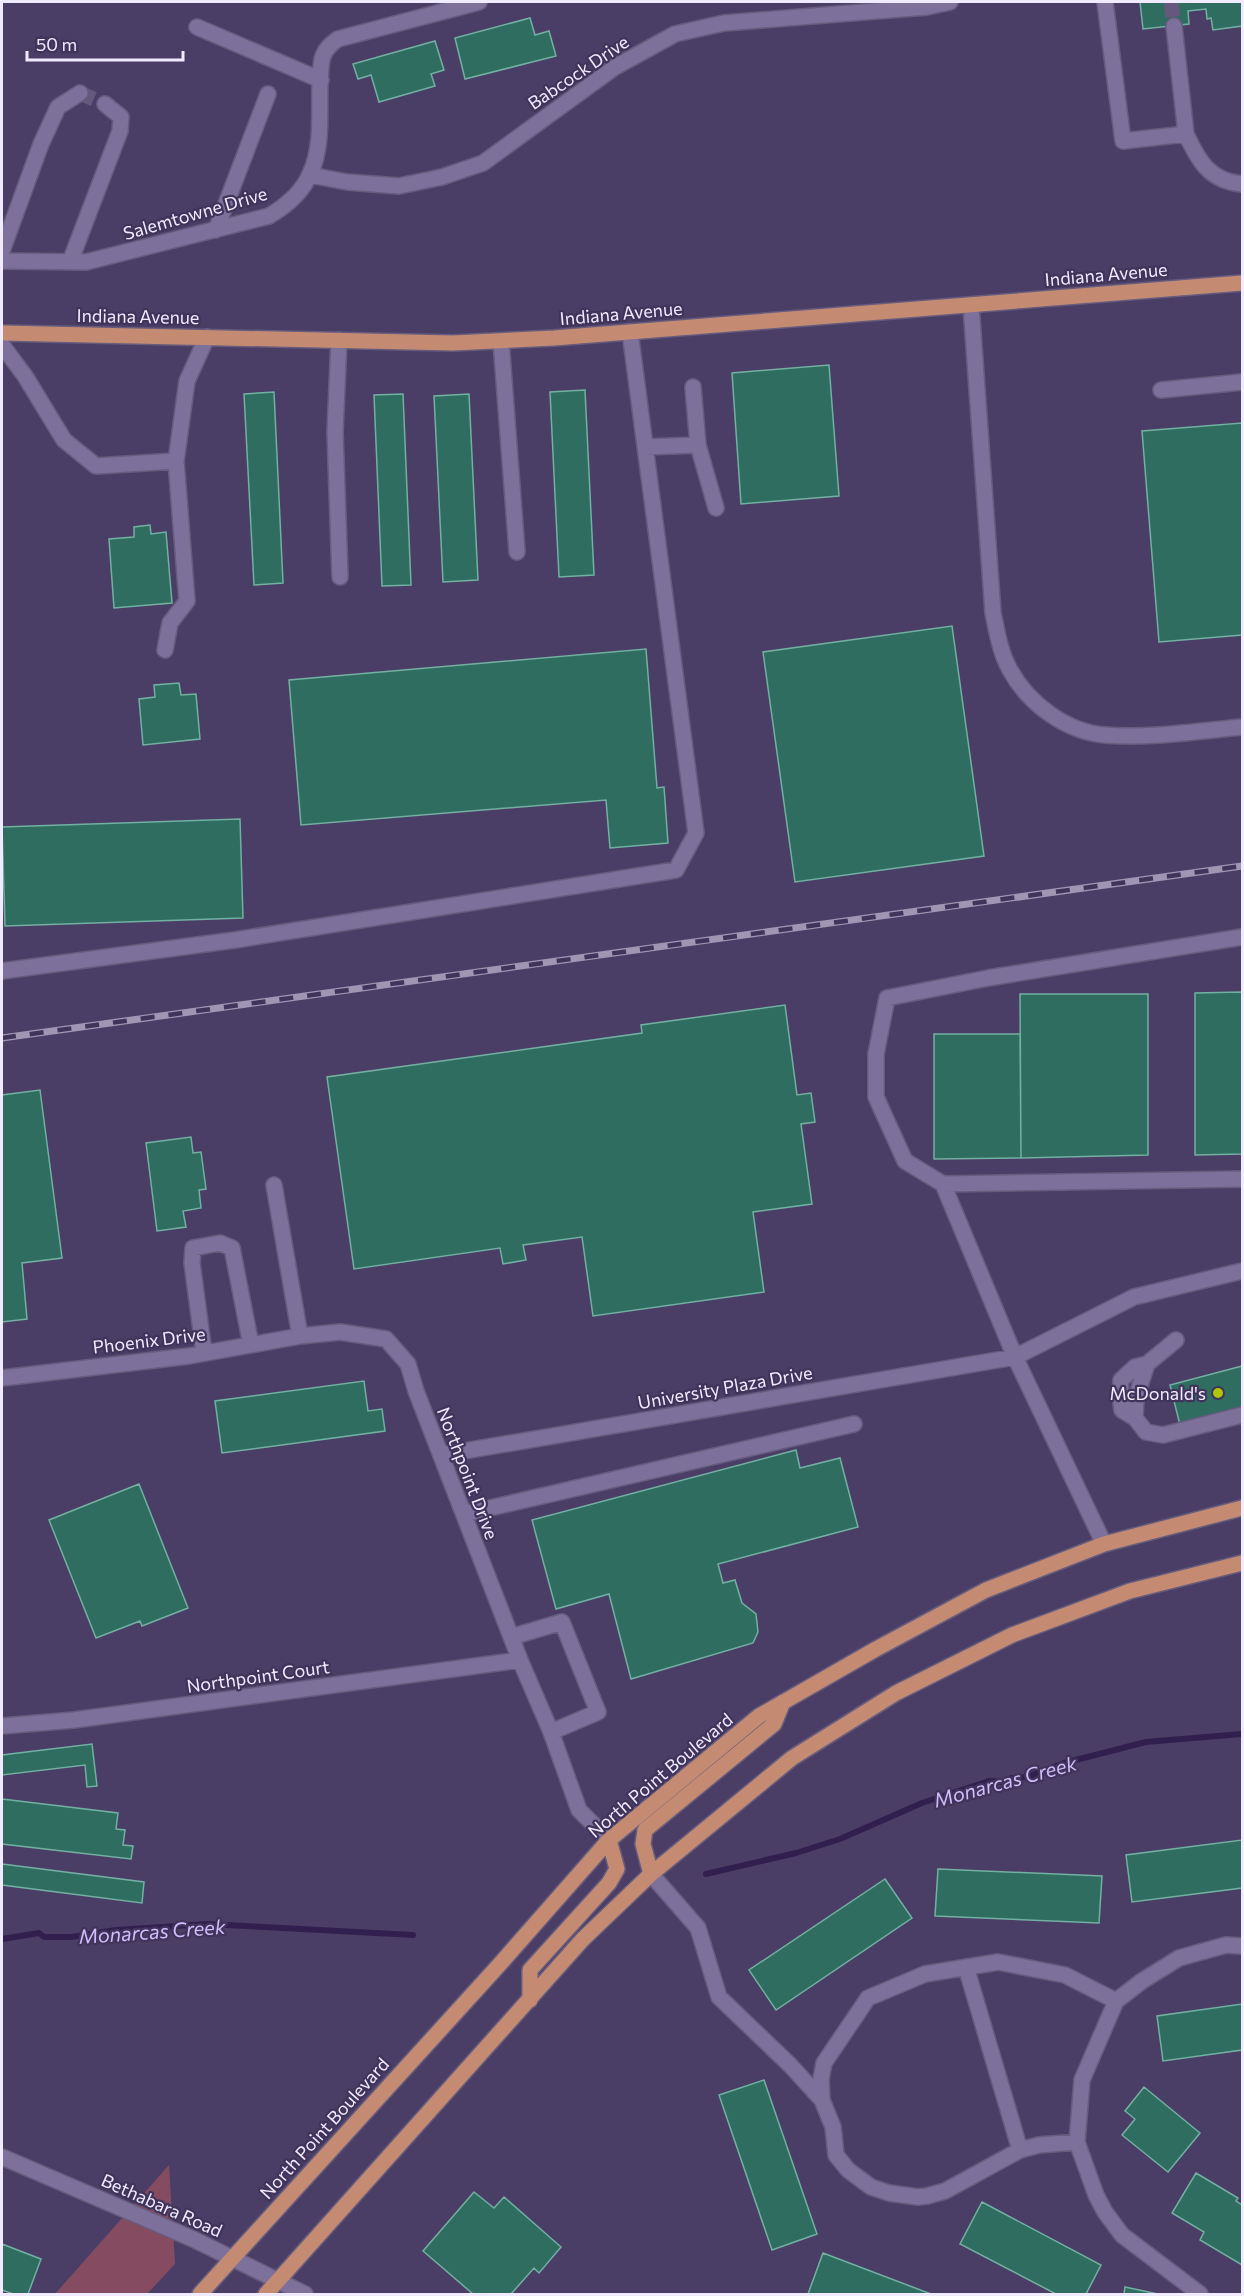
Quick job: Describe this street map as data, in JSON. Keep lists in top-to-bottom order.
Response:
{
  "streets": {
    "main road": ["Indiana Avenue", "North Point Boulevard"],
    "street": [
      "Babcock Drive",
      "Salemtowne Drive",
      "Phoenix Drive",
      "University Plaza Drive",
      "Northpoint Drive",
      "Northpoint Court",
      "Bethabara Road"
    ]
  },
  "crossings": [
    ["Babcock Drive", "Salemtowne Drive"],
    ["Phoenix Drive", "Northpoint Drive"],
    ["University Plaza Drive", "Northpoint Drive"],
    ["Northpoint Drive", "Northpoint Court"],
    ["Northpoint Drive", "North Point Boulevard"],
    ["North Point Boulevard", "Bethabara Road"]
  ],
  "water": ["Monarcas Creek"],
  "places": ["McDonald's"],
  "scale_bar": "50 m"
}
